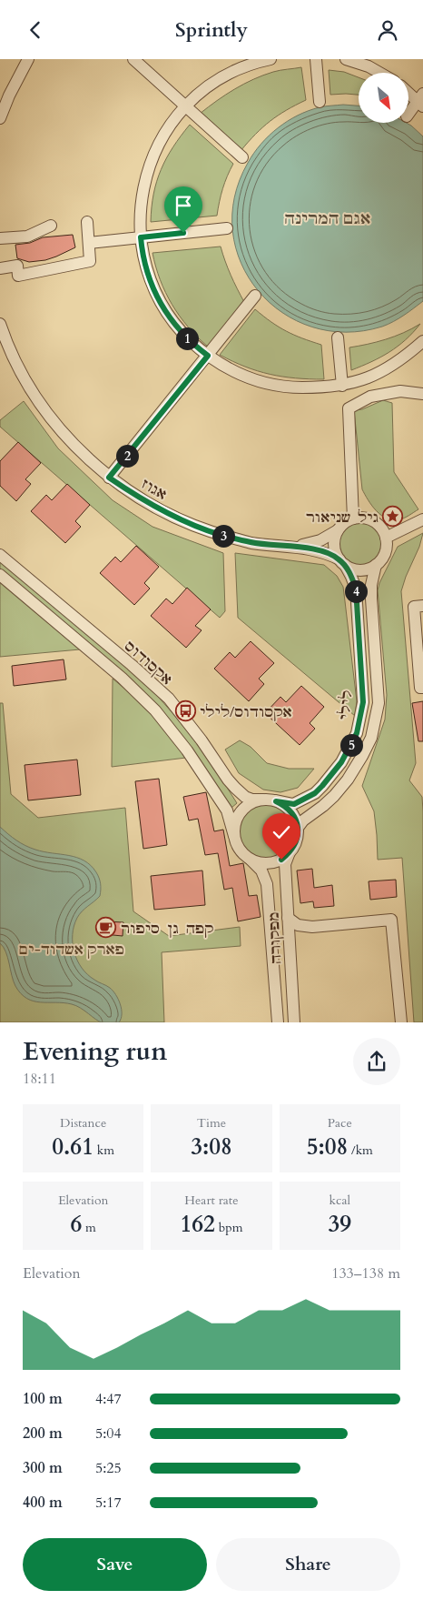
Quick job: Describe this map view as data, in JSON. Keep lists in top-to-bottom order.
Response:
{
  "streets": {
    "street": [
      "אגוז",
      "אקסודוס",
      "לילי",
      "מפקורה"
    ]
  },
  "crossings": [
    ["אגוז", "לילי"],
    ["אקסודוס", "לילי"],
    ["אקסודוס", "מפקורה"],
    ["לילי", "מפקורה"]
  ],
  "water": ["אגם המרינה"],
  "parks": ["פארק אשדוד-ים"],
  "places": {
    "place": ["גיל שניאור"],
    "bus stop": ["אקסודוס/לילי"],
    "cafe": ["קפה גן סיפור"]
  },
  "north": "bottom right",
  "page": {
    "header": "Sprintly",
    "pins": [
      "1",
      "2",
      "3",
      "4",
      "5"
    ],
    "heading": ["Evening run", "18:11"],
    "stats": [
      ["Distance", "0.61 km"],
      ["Time", "3:08"],
      ["Pace", "5:08 /km"],
      ["Elevation", "6 m"],
      ["Heart rate", "162 bpm"],
      ["kcal", "39"]
    ],
    "chart": ["Elevation", "133–138 m"],
    "list": [
      {
        "name": "100 m",
        "note": "4:47"
      },
      {
        "name": "200 m",
        "note": "5:04"
      },
      {
        "name": "300 m",
        "note": "5:25"
      },
      {
        "name": "400 m",
        "note": "5:17"
      }
    ],
    "buttons": ["Save", "Share"]
  }
}
